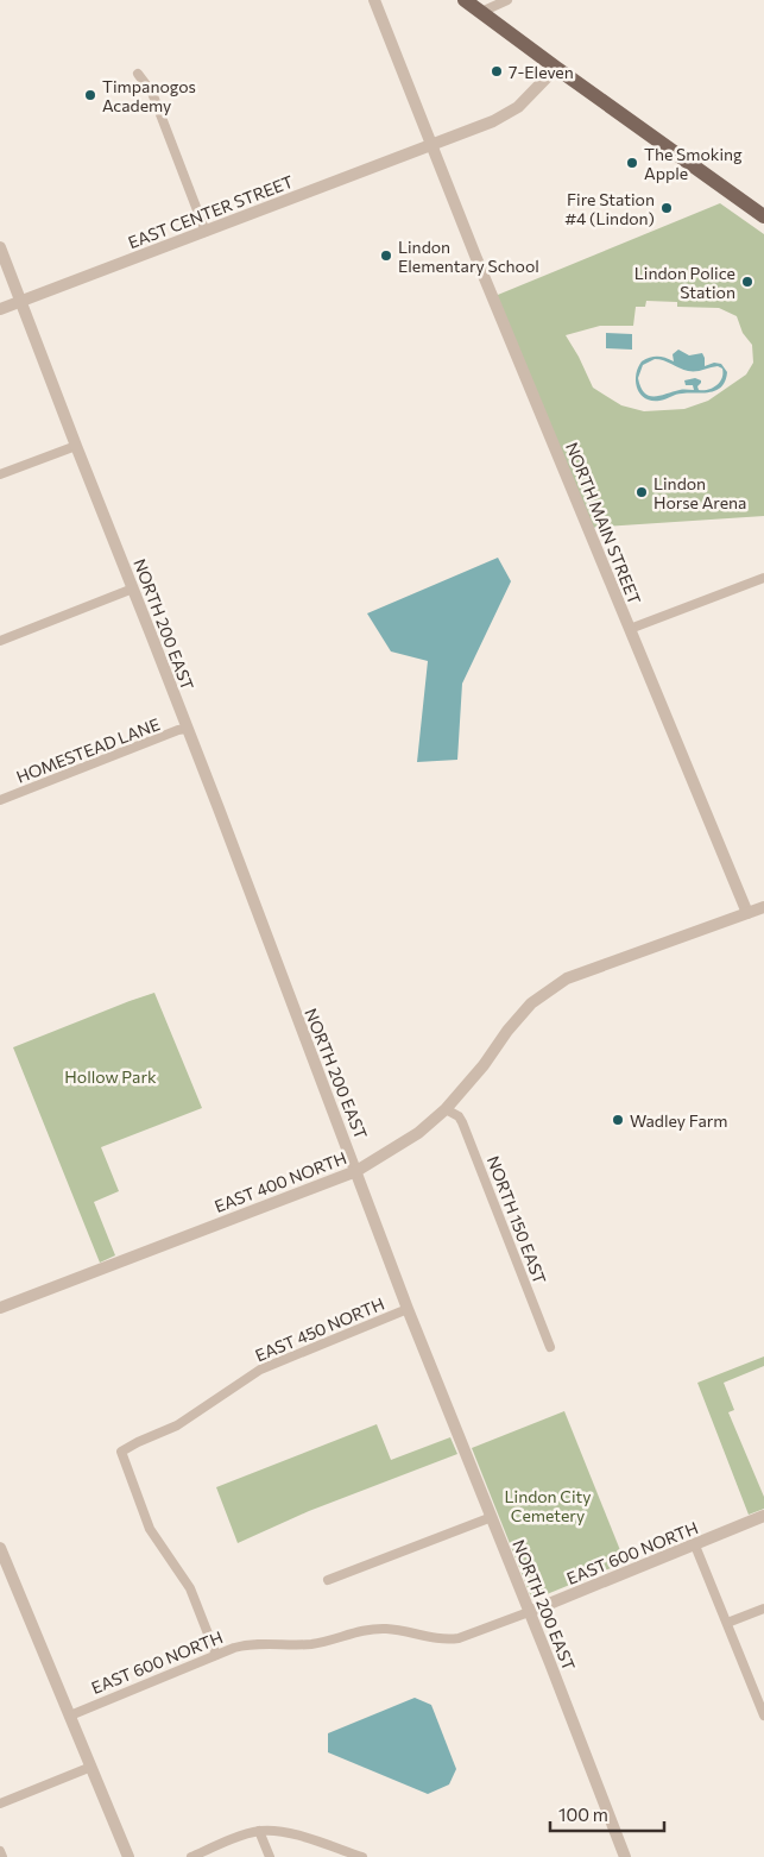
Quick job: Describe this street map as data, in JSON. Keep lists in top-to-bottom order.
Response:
{
  "streets": {
    "street": [
      "EAST CENTER STREET",
      "NORTH MAIN STREET",
      "NORTH 200 EAST",
      "HOMESTEAD LANE",
      "EAST 400 NORTH",
      "NORTH 150 EAST",
      "EAST 450 NORTH",
      "EAST 600 NORTH"
    ]
  },
  "crossings": [
    ["EAST CENTER STREET", "NORTH MAIN STREET"],
    ["EAST CENTER STREET", "NORTH 200 EAST"],
    ["NORTH MAIN STREET", "EAST 400 NORTH"],
    ["NORTH 200 EAST", "HOMESTEAD LANE"],
    ["NORTH 200 EAST", "EAST 400 NORTH"],
    ["NORTH 200 EAST", "EAST 450 NORTH"],
    ["NORTH 200 EAST", "EAST 600 NORTH"],
    ["EAST 400 NORTH", "NORTH 150 EAST"],
    ["EAST 450 NORTH", "EAST 600 NORTH"]
  ],
  "parks": ["Hollow Park", "Lindon City Cemetery"],
  "places": [
    "7-Eleven",
    "Timpanogos Academy",
    "The Smoking Apple",
    "Fire Station #4 (Lindon)",
    "Lindon Elementary School",
    "Lindon Police Station",
    "Lindon Horse Arena",
    "Wadley Farm"
  ],
  "scale_bar": "100 m"
}
